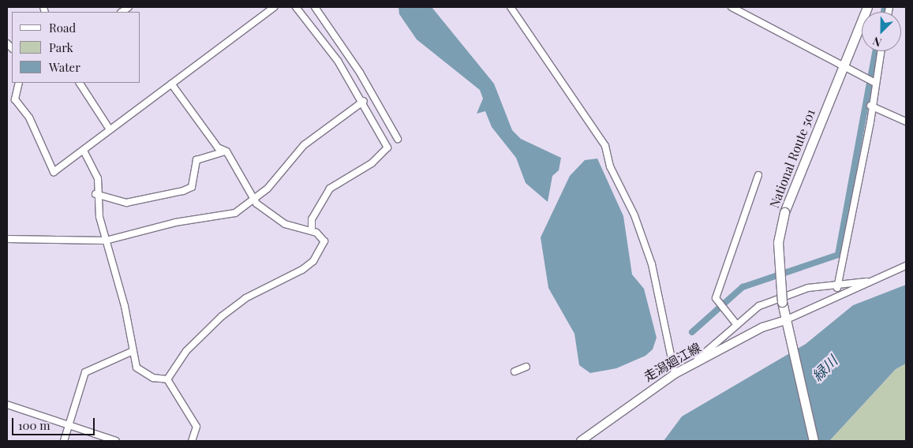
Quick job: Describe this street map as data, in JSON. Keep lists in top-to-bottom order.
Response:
{
  "streets": {
    "highway": ["National Route 501"],
    "main road": ["走潟廻江線"]
  },
  "crossings": [
    ["National Route 501", "走潟廻江線"]
  ],
  "water": ["緑川"],
  "legend": ["Road", "Park", "Water"],
  "scale_bar": "100 m",
  "north": "bottom left"
}
